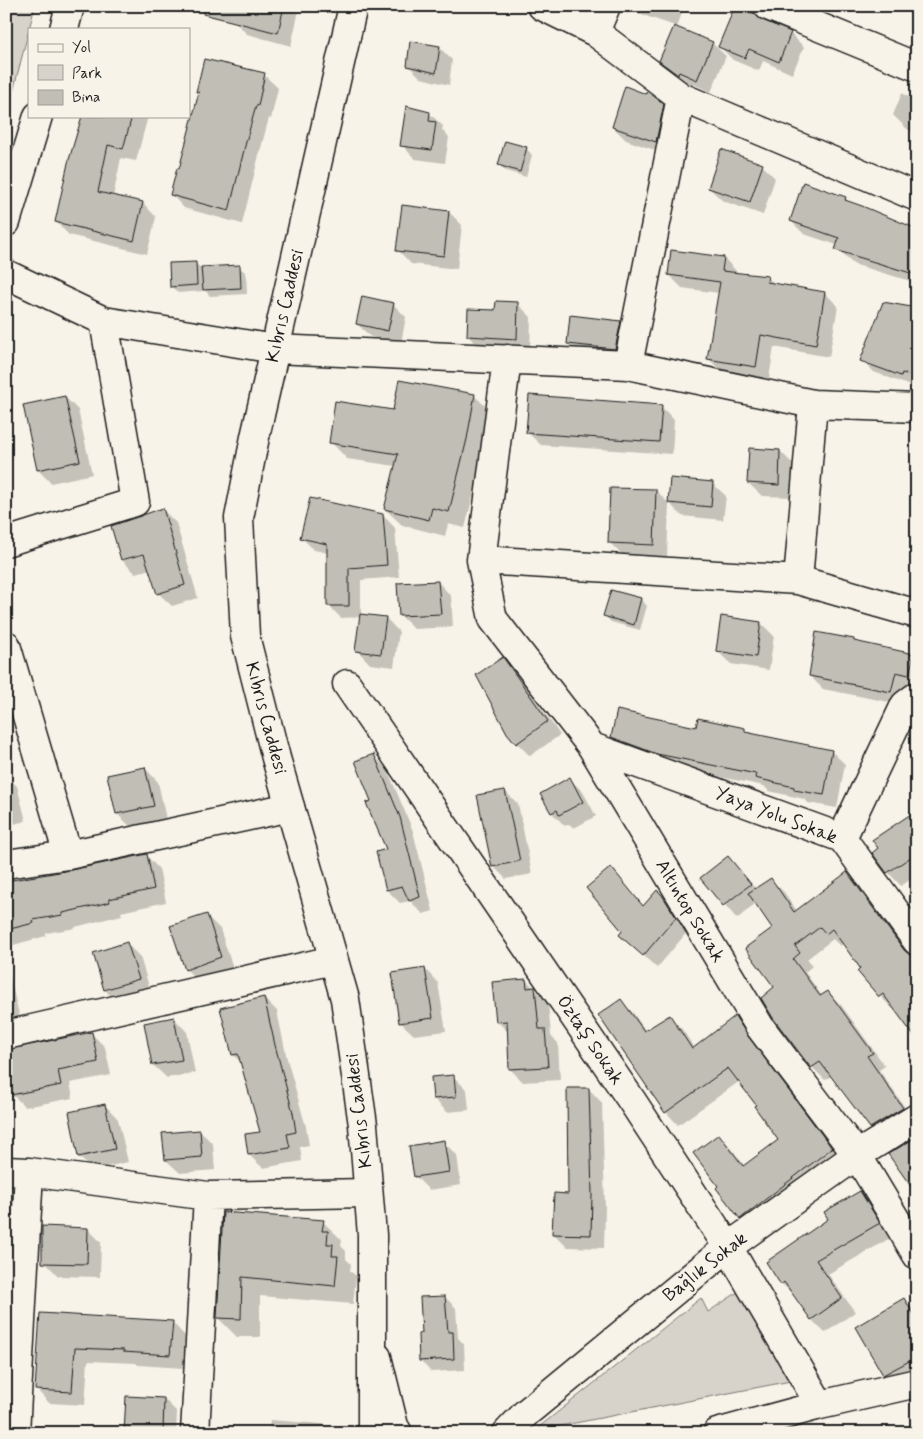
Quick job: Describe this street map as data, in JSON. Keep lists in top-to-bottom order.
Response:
{
  "streets": {
    "street": [
      "Kıbrıs Caddesi",
      "Yaya Yolu Sokak",
      "Altıntop Sokak",
      "Öztaş Sokak",
      "Bağlık Sokak"
    ]
  },
  "crossings": [
    ["Yaya Yolu Sokak", "Altıntop Sokak"],
    ["Altıntop Sokak", "Bağlık Sokak"],
    ["Öztaş Sokak", "Bağlık Sokak"]
  ],
  "legend": ["Yol", "Park", "Bina"]
}
